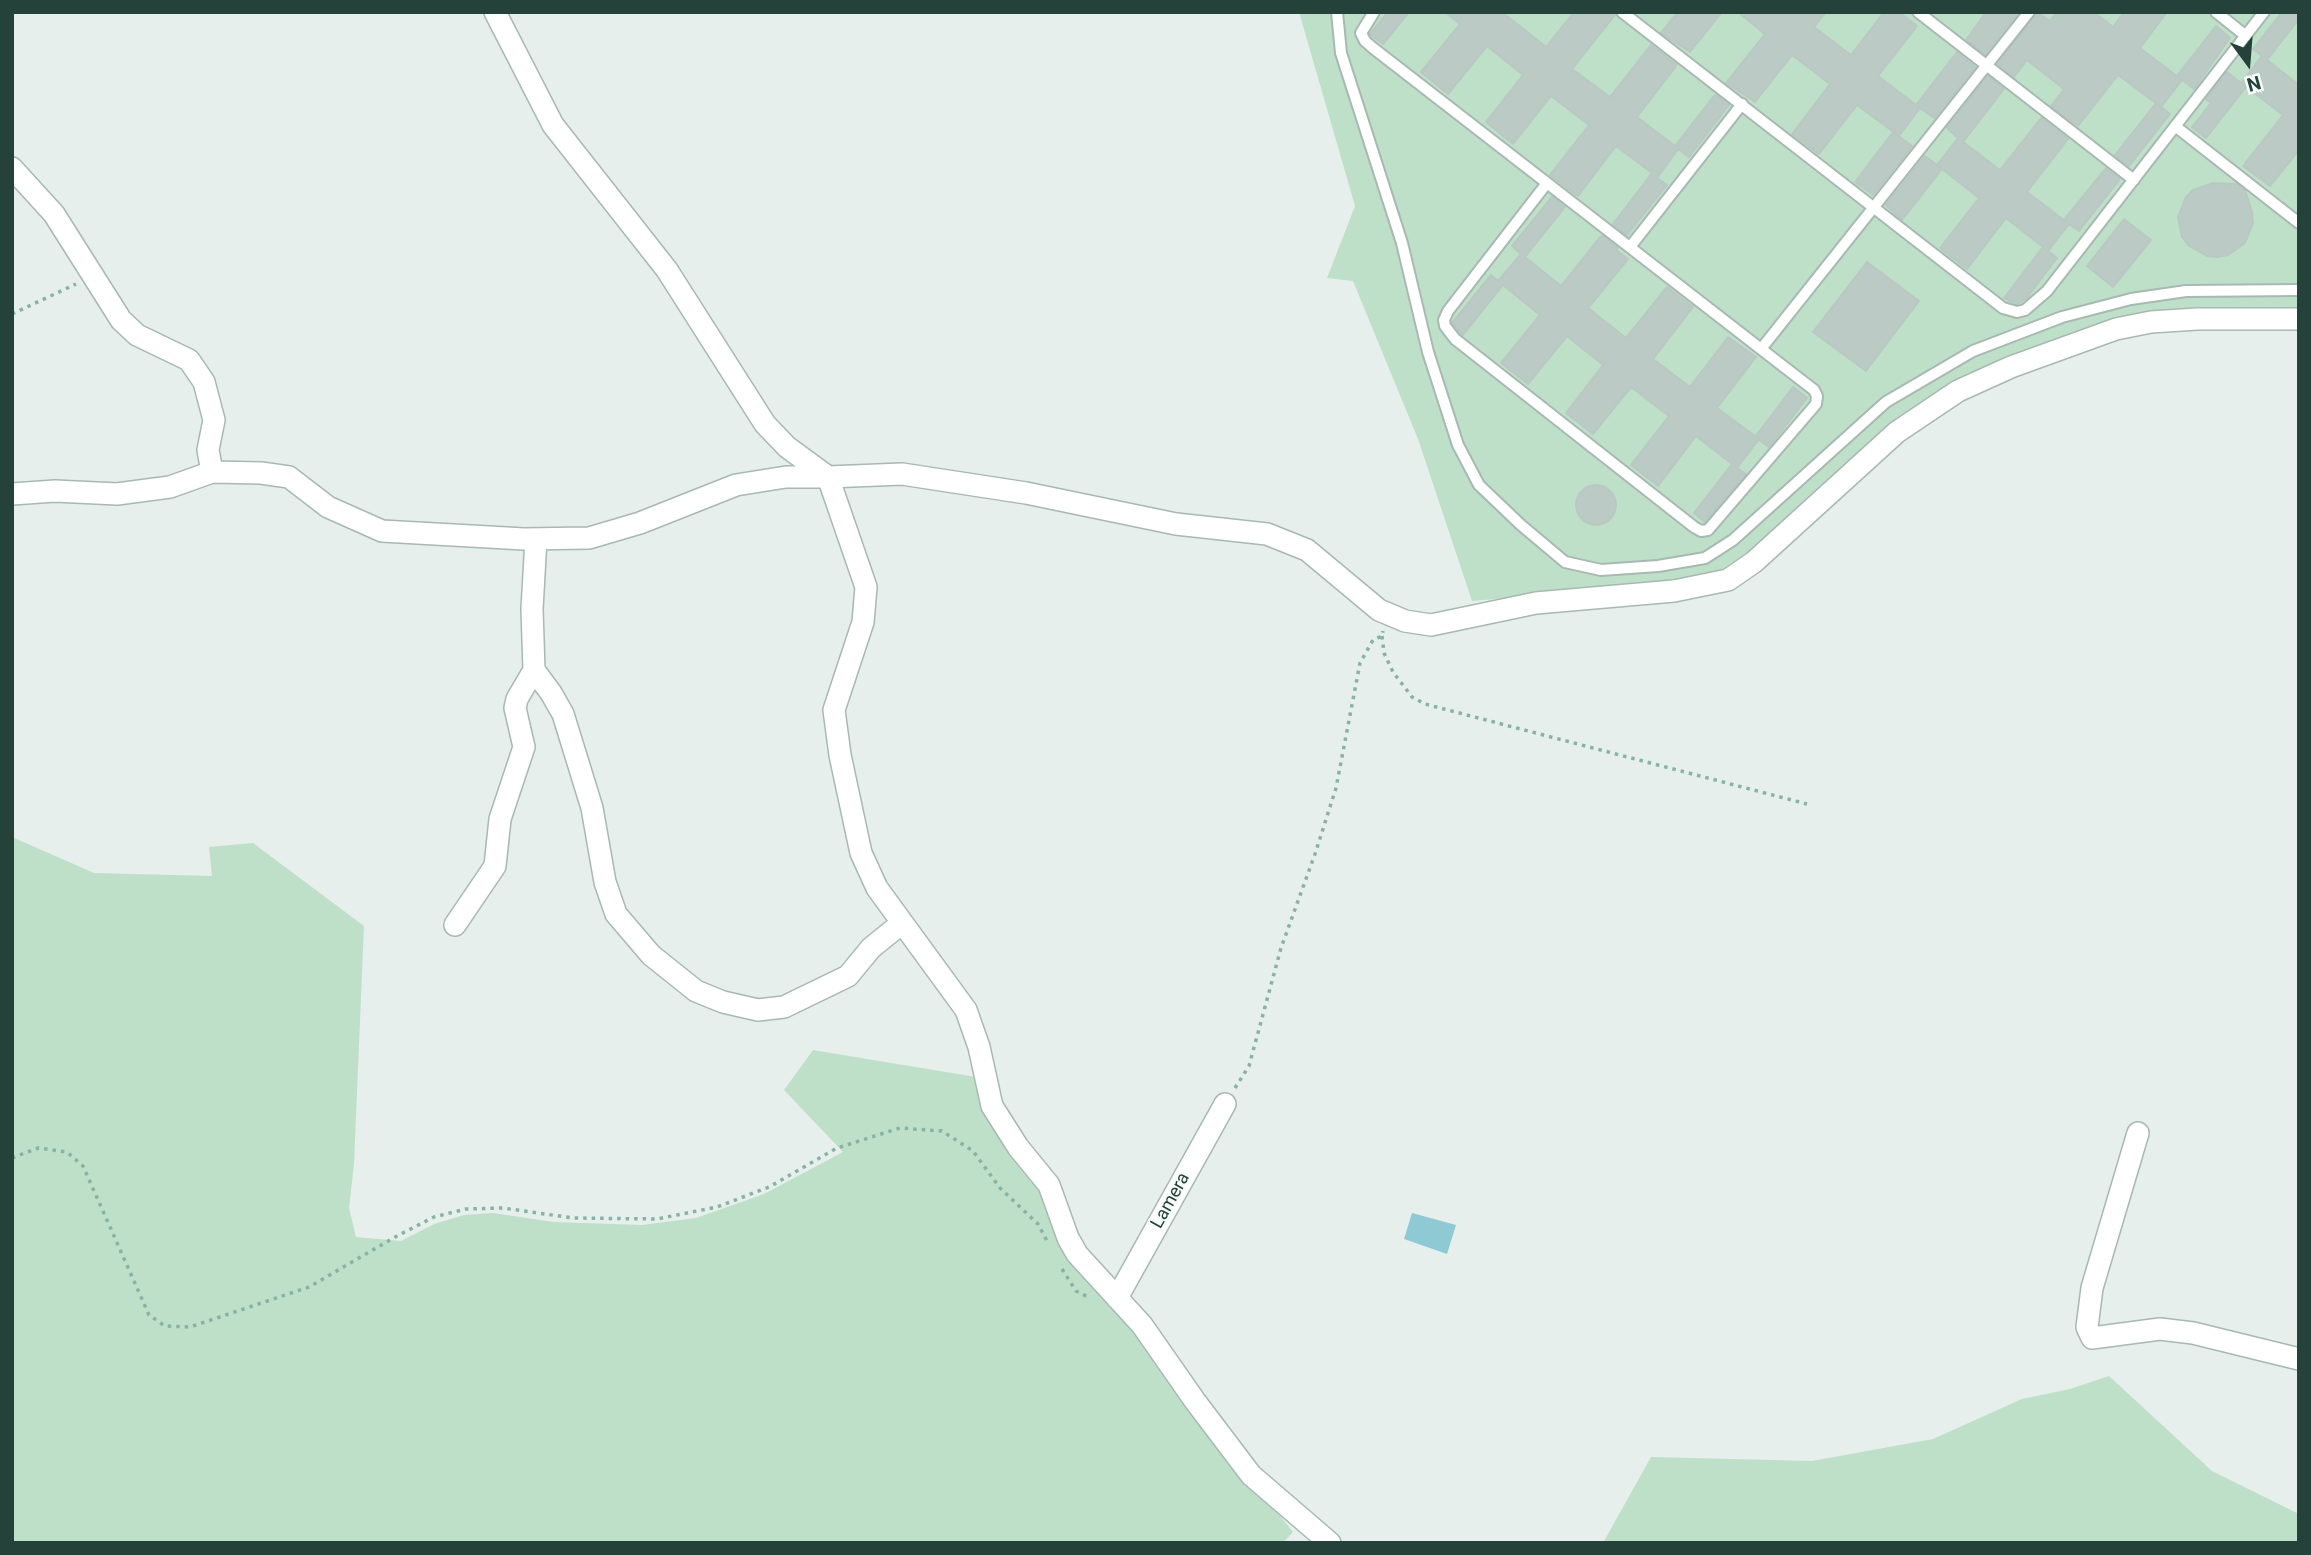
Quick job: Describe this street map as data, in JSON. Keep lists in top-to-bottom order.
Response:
{
  "streets": {
    "street": ["Lamera"]
  },
  "north": "bottom"
}
